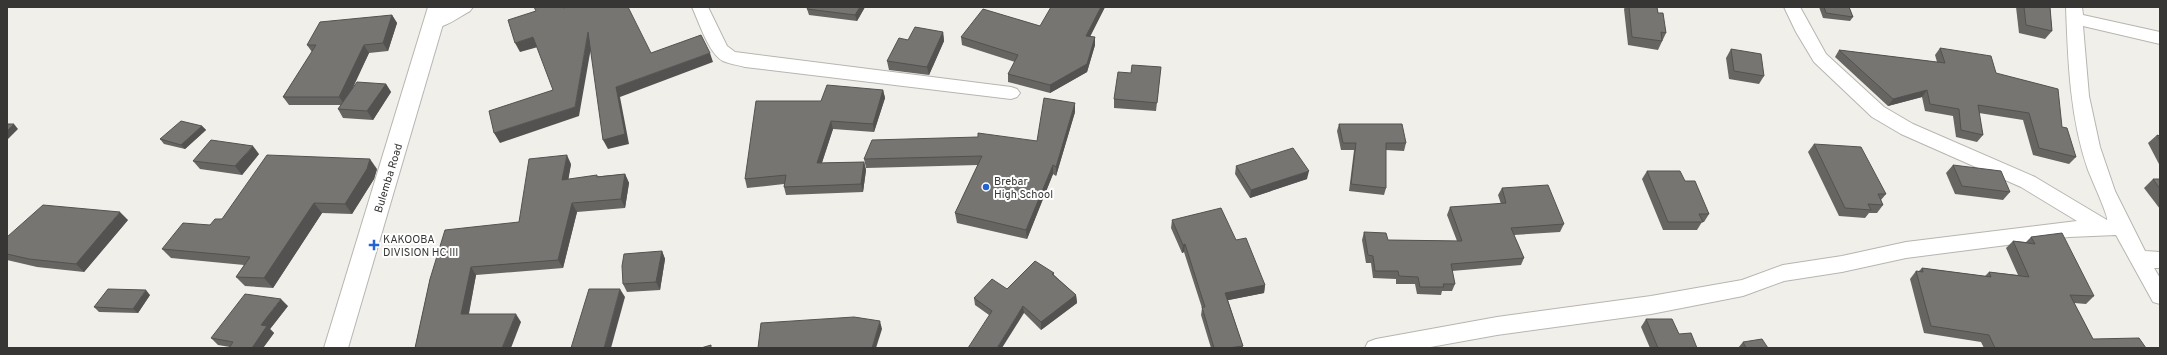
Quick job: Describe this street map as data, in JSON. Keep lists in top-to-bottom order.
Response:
{
  "streets": {
    "main road": ["Bulemba Road"]
  },
  "places": {
    "other": ["Brebar High School"],
    "health": ["KAKOOBA DIVISION HC III"]
  }
}
